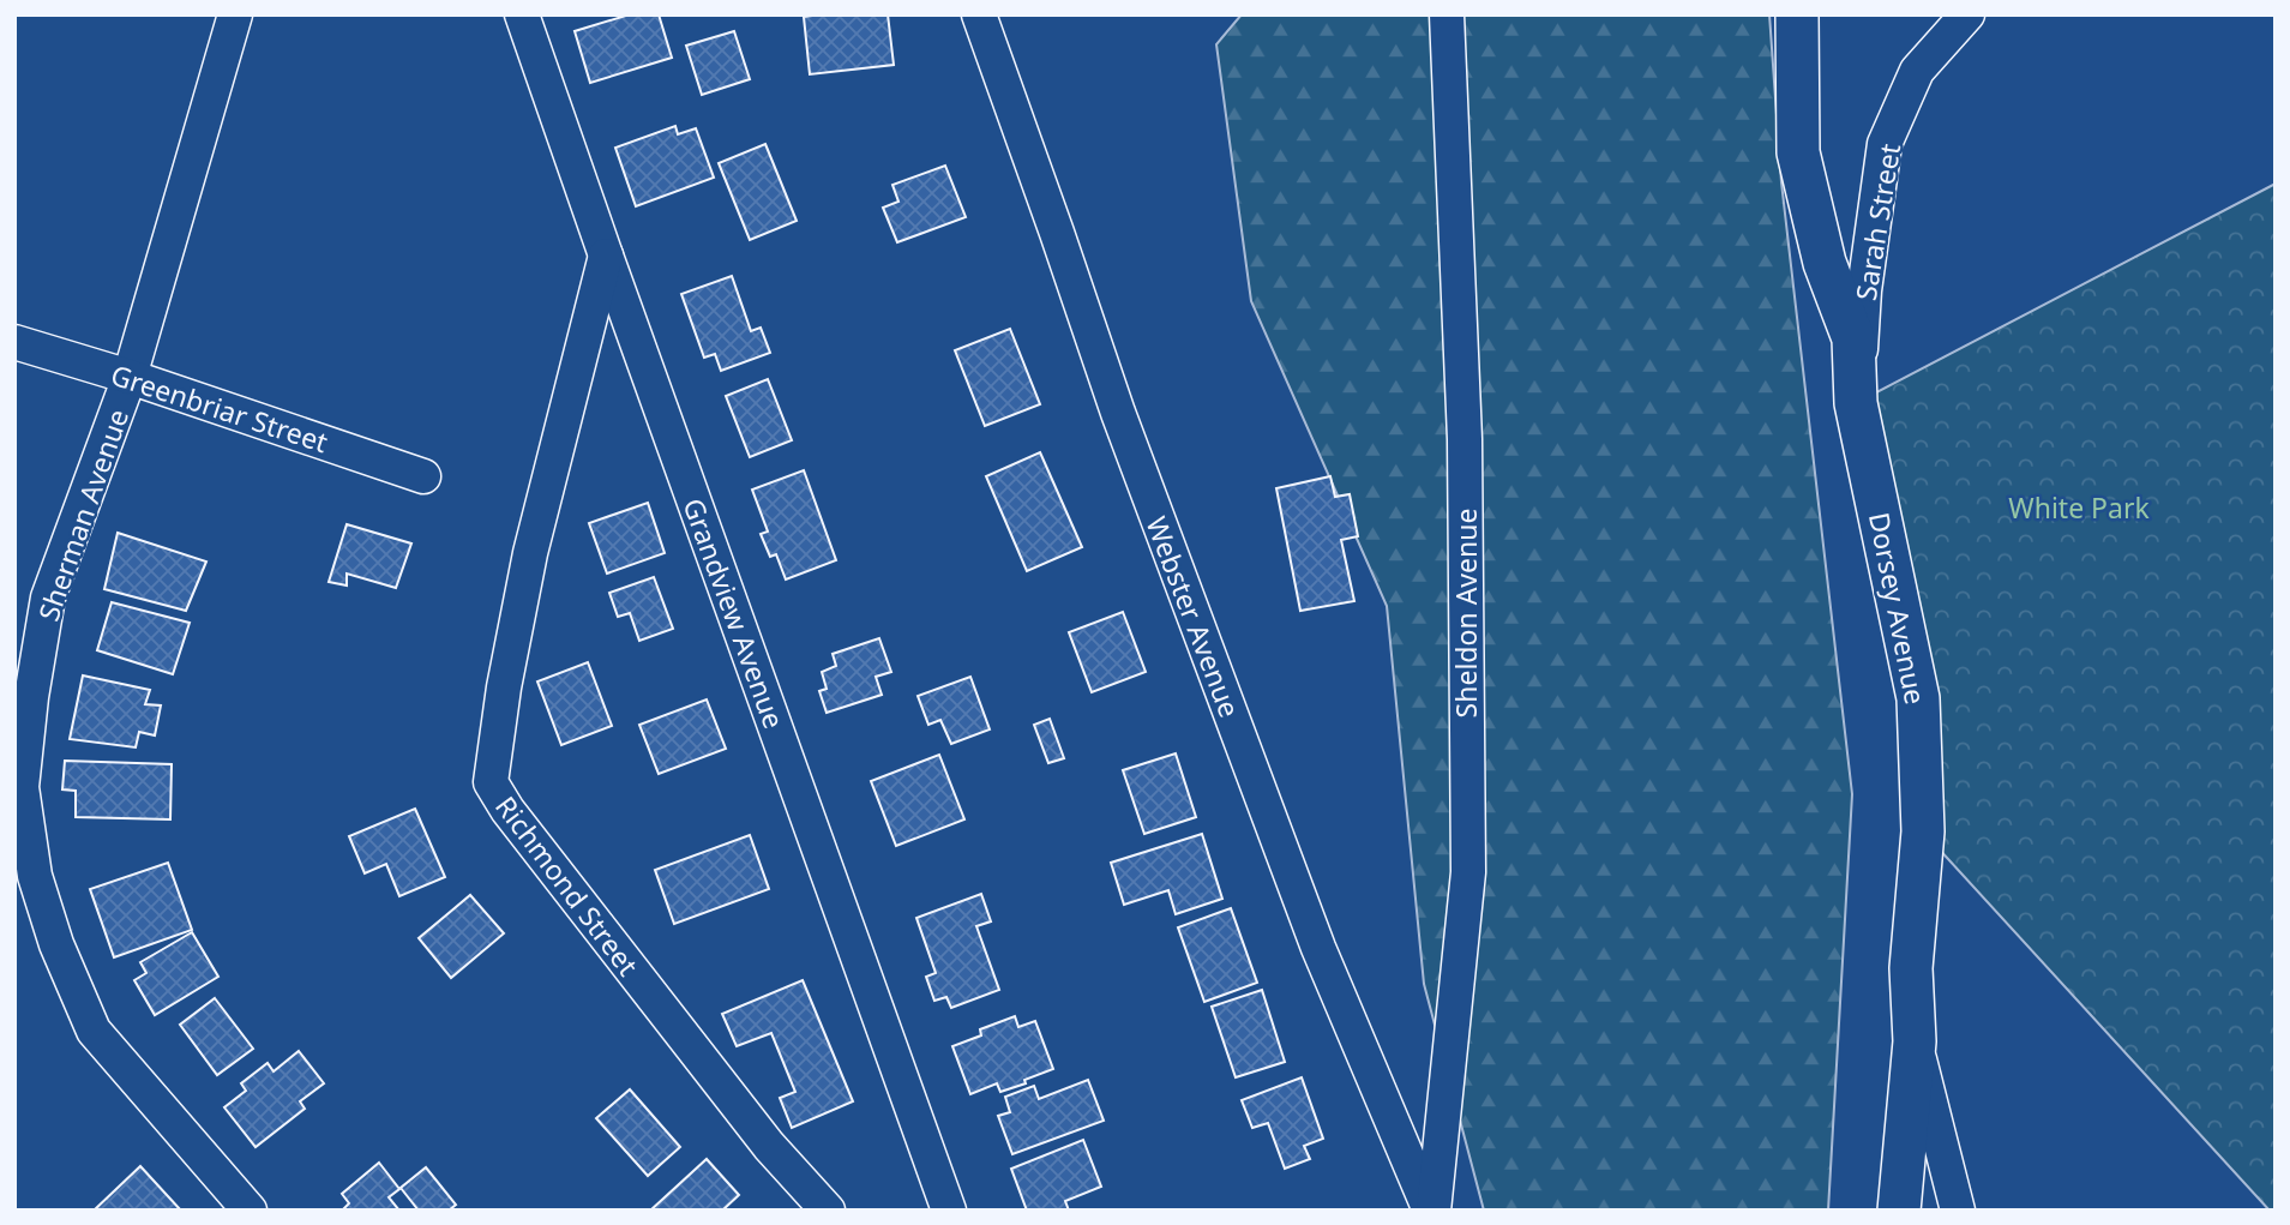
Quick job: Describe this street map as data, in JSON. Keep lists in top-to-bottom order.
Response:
{
  "streets": {
    "street": [
      "Sarah Street",
      "Greenbriar Street",
      "Sherman Avenue",
      "Dorsey Avenue",
      "Grandview Avenue",
      "Sheldon Avenue",
      "Webster Avenue",
      "Richmond Street"
    ]
  },
  "crossings": [
    ["Sarah Street", "Dorsey Avenue"],
    ["Greenbriar Street", "Sherman Avenue"],
    ["Grandview Avenue", "Richmond Street"],
    ["Sheldon Avenue", "Webster Avenue"]
  ],
  "parks": ["White Park"]
}
